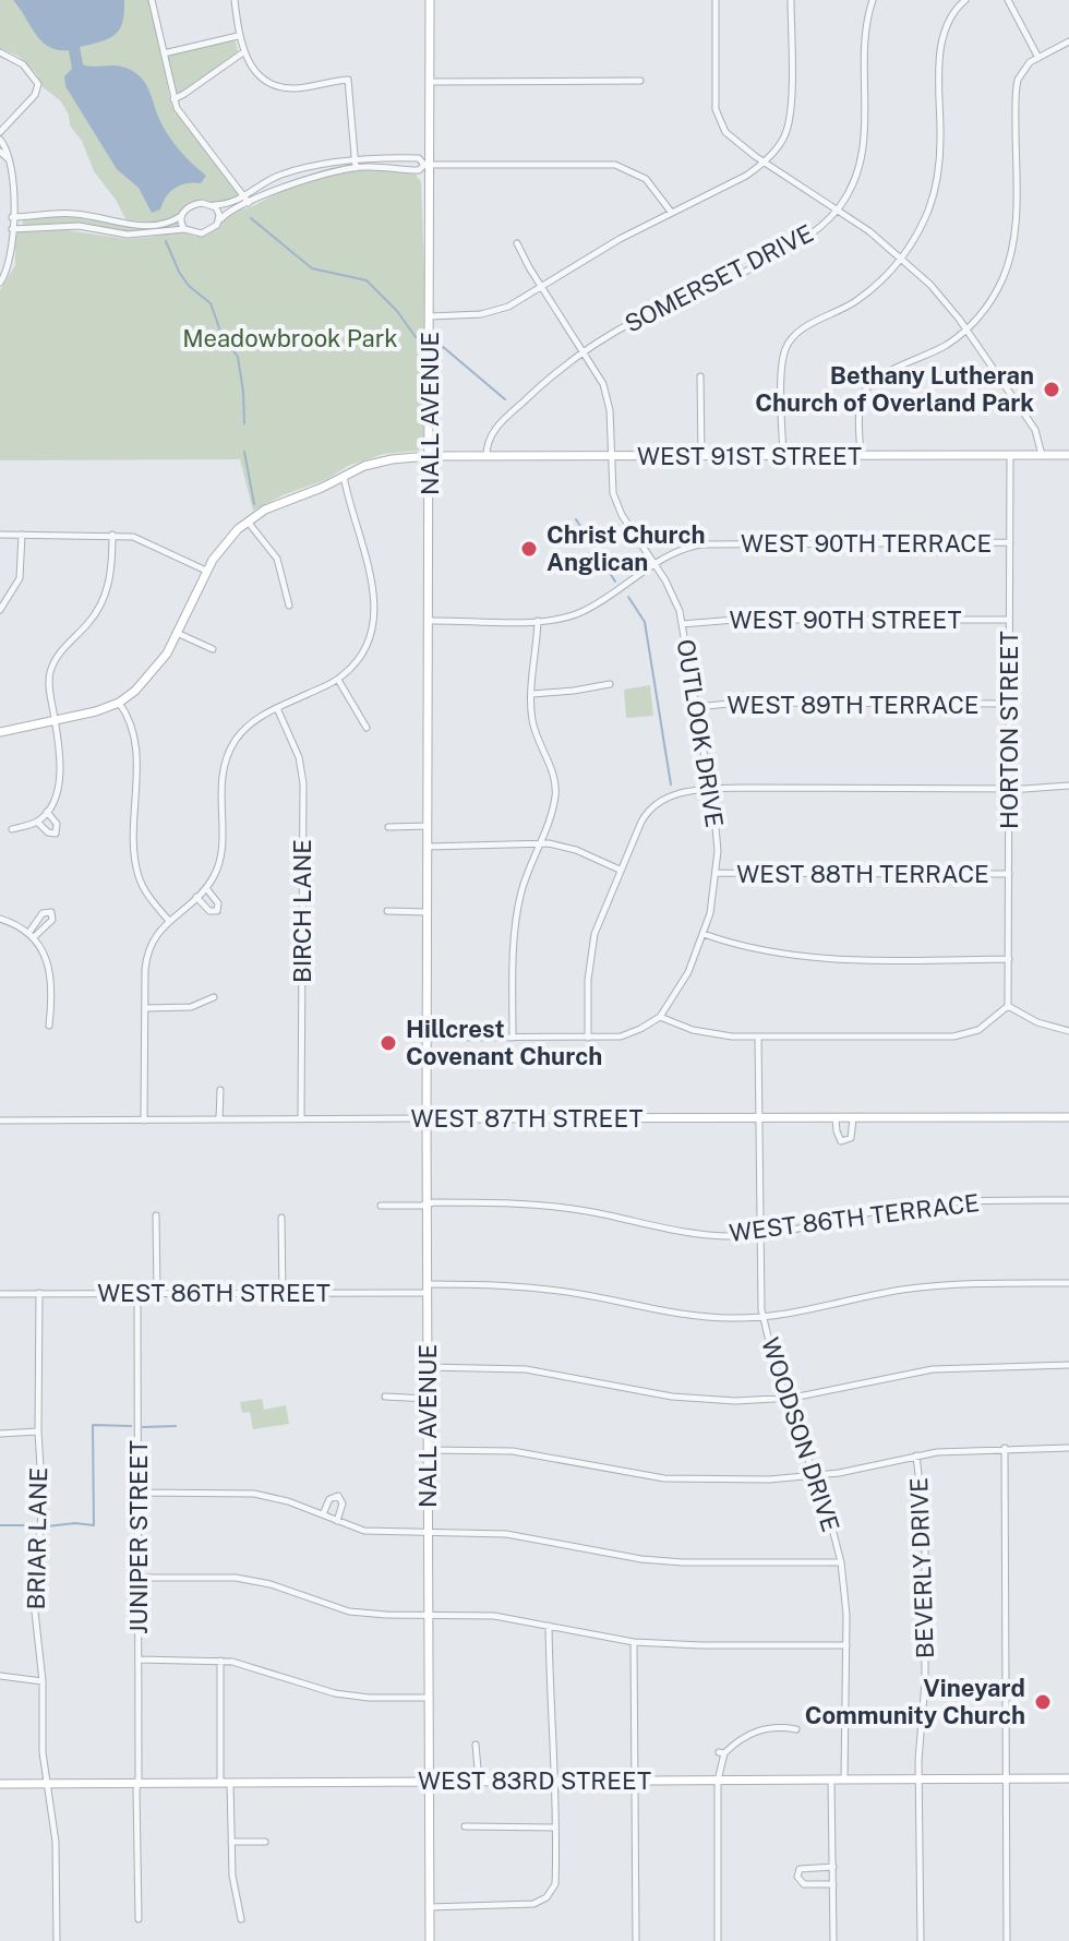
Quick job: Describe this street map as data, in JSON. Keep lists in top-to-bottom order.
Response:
{
  "streets": {
    "street": [
      "SOMERSET DRIVE",
      "NALL AVENUE",
      "WEST 91ST STREET",
      "WEST 90TH TERRACE",
      "WEST 90TH STREET",
      "WEST 89TH TERRACE",
      "HORTON STREET",
      "OUTLOOK DRIVE",
      "WEST 88TH TERRACE",
      "BIRCH LANE",
      "WEST 87TH STREET",
      "WEST 86TH TERRACE",
      "WEST 86TH STREET",
      "WOODSON DRIVE",
      "JUNIPER STREET",
      "BRIAR LANE",
      "BEVERLY DRIVE",
      "WEST 83RD STREET"
    ]
  },
  "crossings": [
    ["SOMERSET DRIVE", "WEST 91ST STREET"],
    ["SOMERSET DRIVE", "OUTLOOK DRIVE"],
    ["NALL AVENUE", "WEST 91ST STREET"],
    ["NALL AVENUE", "WEST 90TH TERRACE"],
    ["NALL AVENUE", "WEST 87TH STREET"],
    ["NALL AVENUE", "WEST 86TH TERRACE"],
    ["NALL AVENUE", "WEST 86TH STREET"],
    ["NALL AVENUE", "WEST 83RD STREET"],
    ["WEST 91ST STREET", "HORTON STREET"],
    ["WEST 91ST STREET", "OUTLOOK DRIVE"],
    ["WEST 90TH TERRACE", "HORTON STREET"],
    ["WEST 90TH TERRACE", "OUTLOOK DRIVE"],
    ["WEST 90TH STREET", "HORTON STREET"],
    ["WEST 90TH STREET", "OUTLOOK DRIVE"],
    ["WEST 89TH TERRACE", "HORTON STREET"],
    ["WEST 89TH TERRACE", "OUTLOOK DRIVE"],
    ["HORTON STREET", "WEST 88TH TERRACE"],
    ["OUTLOOK DRIVE", "WEST 88TH TERRACE"],
    ["BIRCH LANE", "WEST 87TH STREET"],
    ["WEST 87TH STREET", "WOODSON DRIVE"],
    ["WEST 86TH TERRACE", "WOODSON DRIVE"],
    ["WEST 86TH STREET", "WOODSON DRIVE"],
    ["WEST 86TH STREET", "JUNIPER STREET"],
    ["WEST 86TH STREET", "BRIAR LANE"],
    ["WOODSON DRIVE", "WEST 83RD STREET"],
    ["JUNIPER STREET", "WEST 83RD STREET"],
    ["BRIAR LANE", "WEST 83RD STREET"],
    ["BEVERLY DRIVE", "WEST 83RD STREET"]
  ],
  "parks": ["Meadowbrook Park"],
  "places": [
    "Bethany Lutheran Church of Overland Park",
    "Christ Church Anglican",
    "Hillcrest Covenant Church",
    "Vineyard Community Church"
  ]
}
